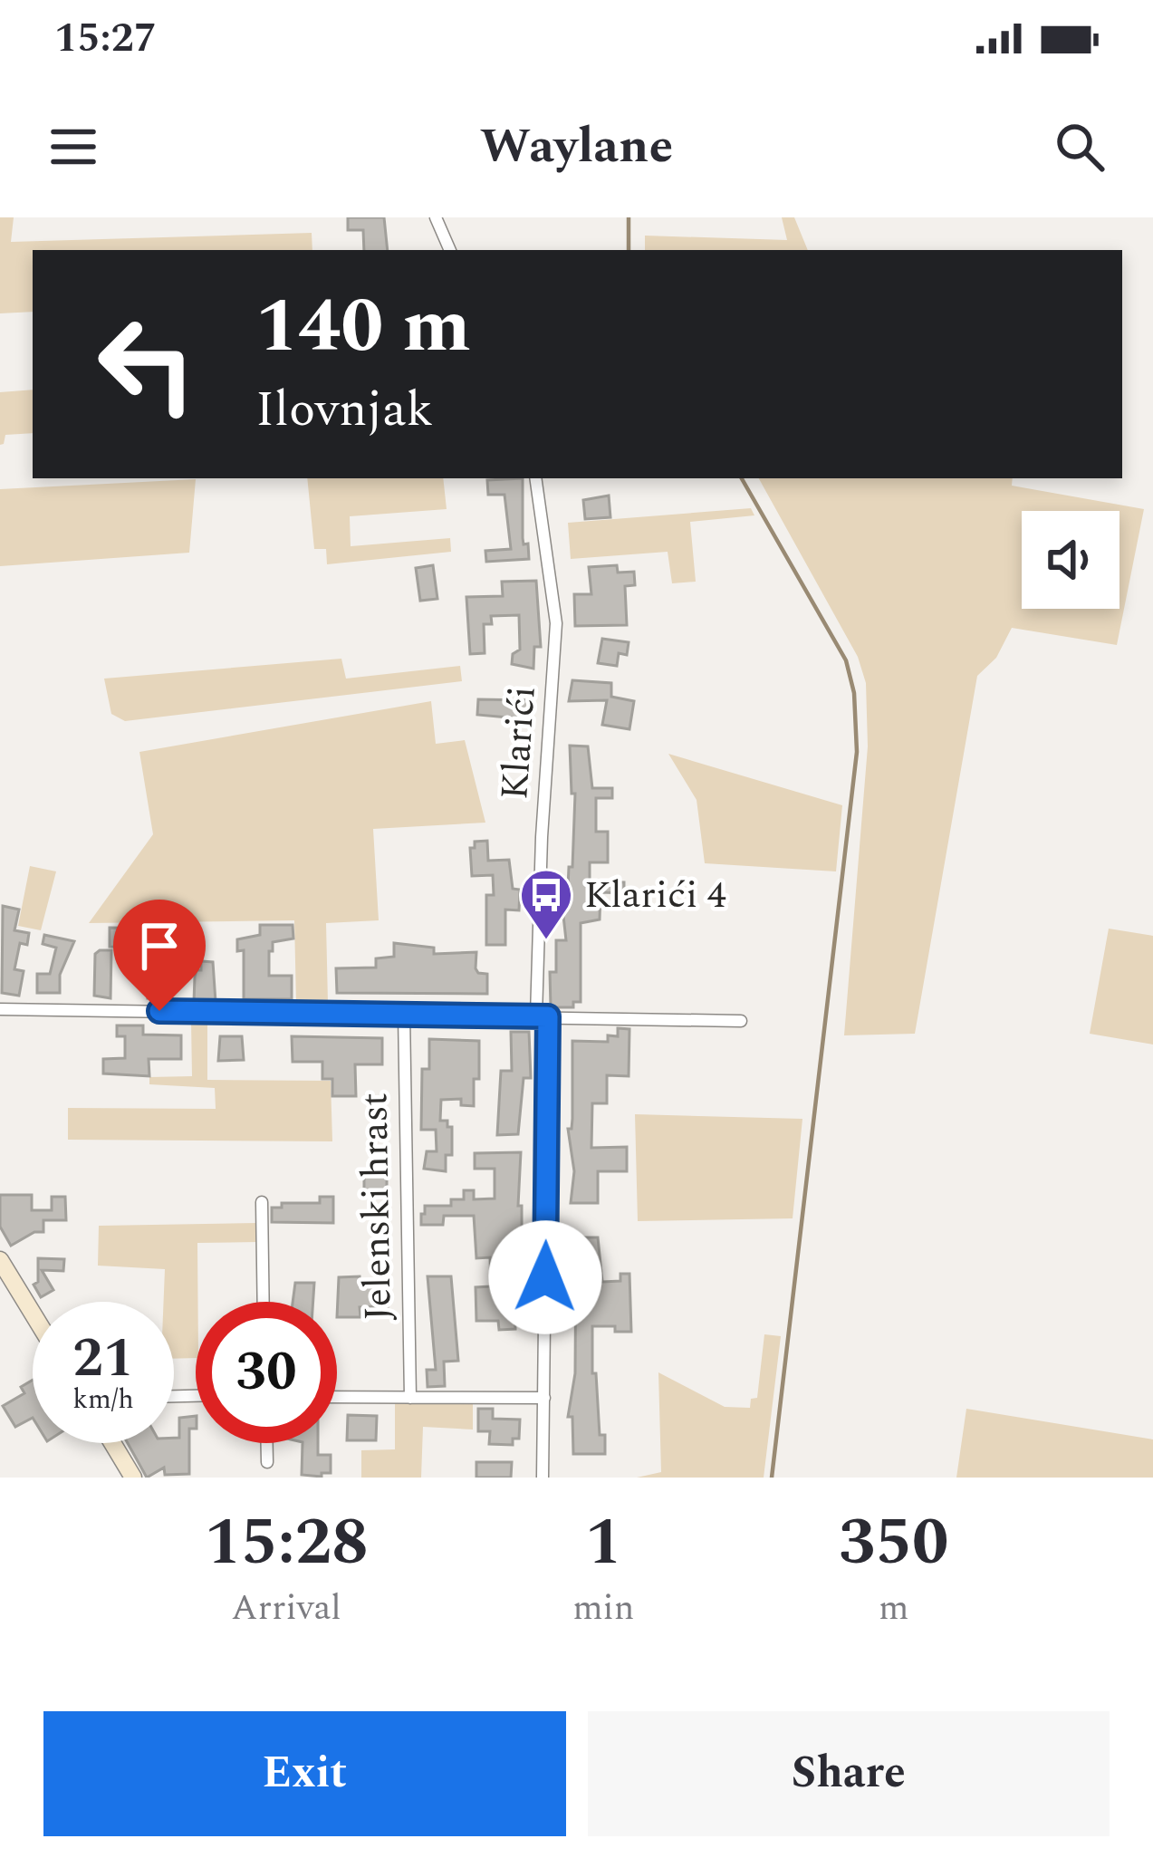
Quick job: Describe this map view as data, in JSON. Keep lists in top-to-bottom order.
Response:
{
  "streets": {
    "street": ["Klarići", "Jelenski hrast"]
  },
  "places": {
    "bus stop": ["Klarići 4"]
  },
  "page": {
    "status": "15:27",
    "header": "Waylane",
    "turn": ["140 m", "Ilovnjak"],
    "speed": "21 km/h",
    "limit": "30",
    "eta": [
      "15:28",
      "Arrival",
      "1",
      "min",
      "350",
      "m"
    ],
    "buttons": ["Exit", "Share"]
  }
}
